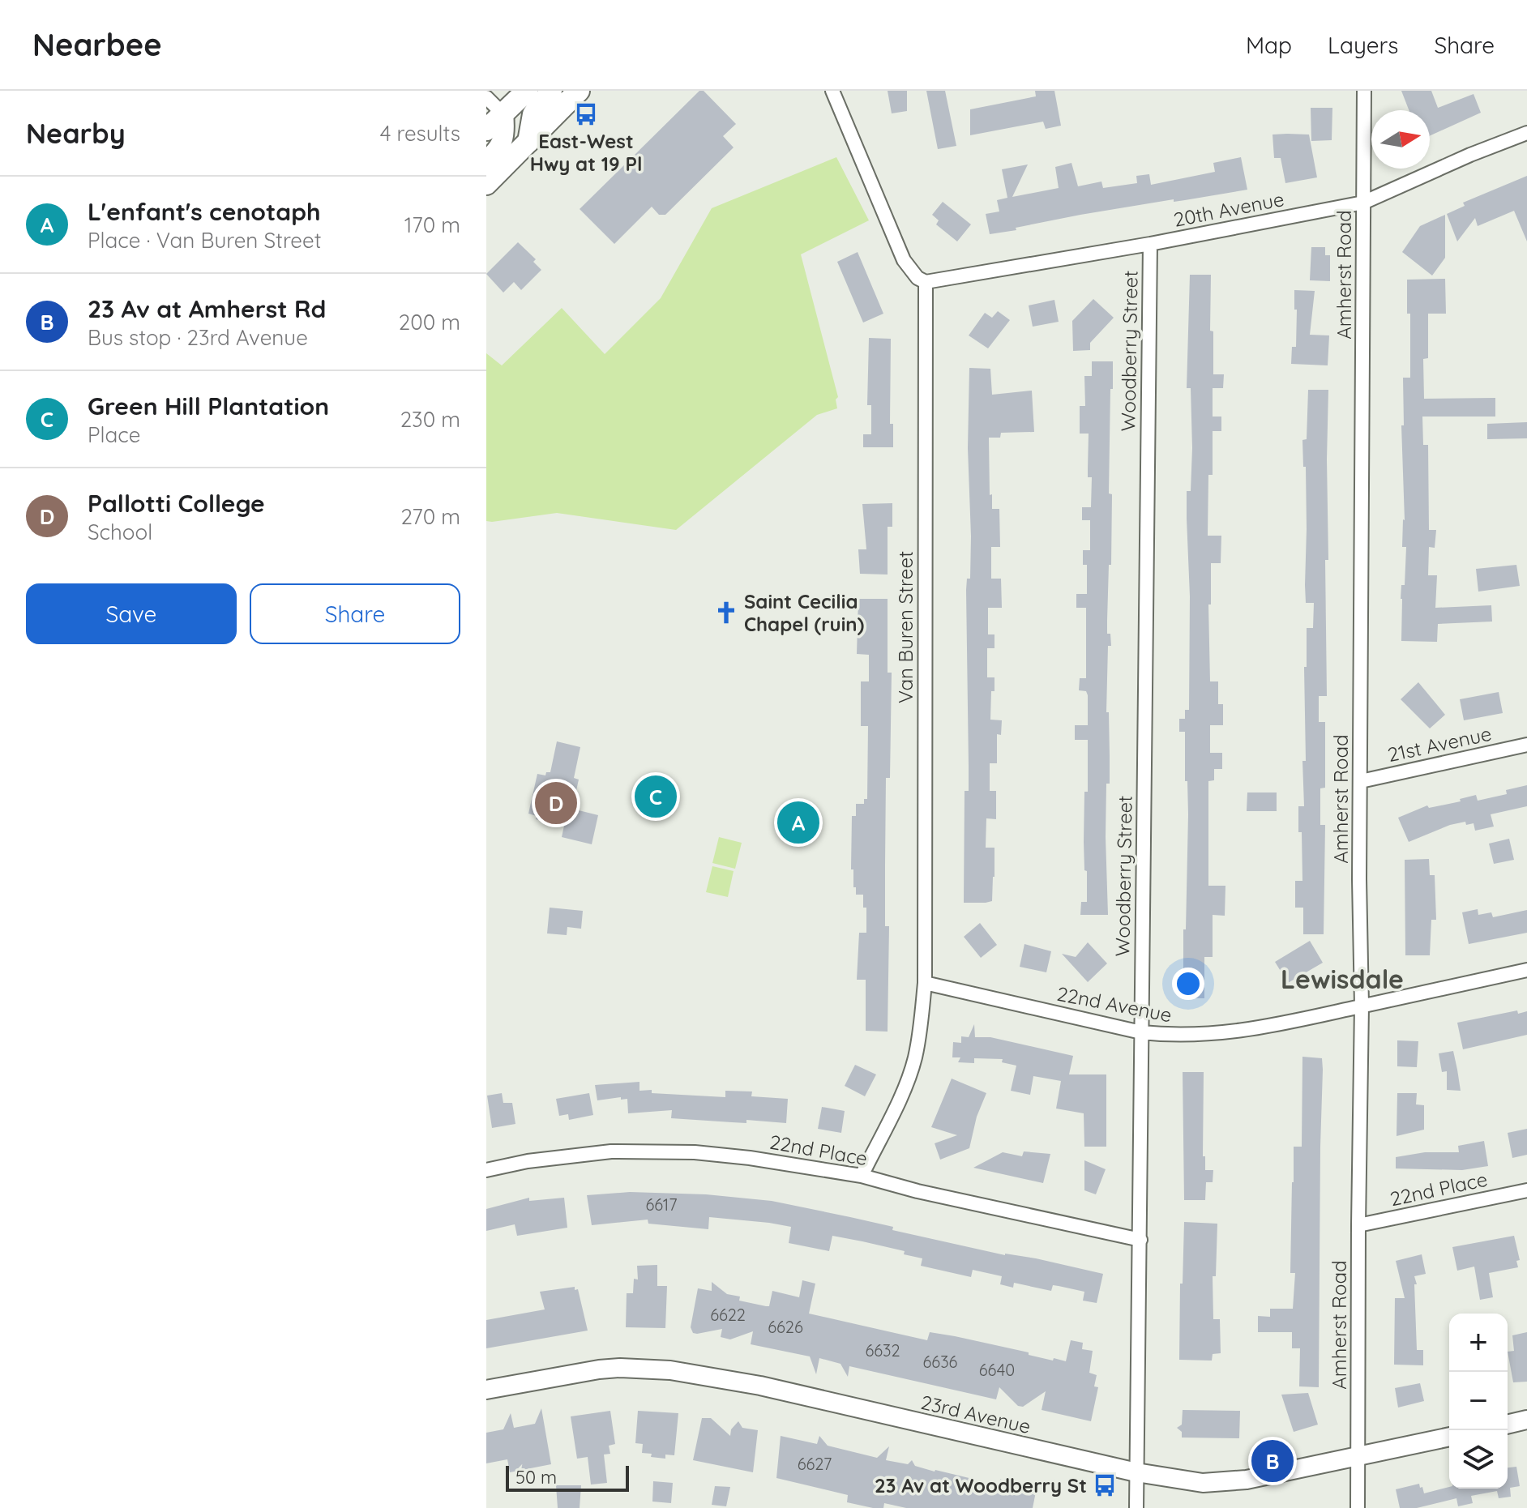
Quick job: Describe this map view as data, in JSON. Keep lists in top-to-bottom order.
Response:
{
  "streets": {
    "street": [
      "20th Avenue",
      "Amherst Road",
      "Woodberry Street",
      "Van Buren Street",
      "21st Avenue",
      "22nd Avenue",
      "22nd Place",
      "23rd Avenue"
    ]
  },
  "crossings": [
    ["20th Avenue", "Amherst Road"],
    ["20th Avenue", "Woodberry Street"],
    ["20th Avenue", "Van Buren Street"],
    ["Amherst Road", "21st Avenue"],
    ["Amherst Road", "22nd Avenue"],
    ["Amherst Road", "22nd Place"],
    ["Amherst Road", "23rd Avenue"],
    ["Woodberry Street", "22nd Avenue"],
    ["Woodberry Street", "22nd Place"],
    ["Woodberry Street", "23rd Avenue"],
    ["Van Buren Street", "22nd Avenue"],
    ["Van Buren Street", "22nd Place"]
  ],
  "districts": ["Lewisdale"],
  "places": {
    "bus stop": ["East-West Hwy at 19 Pl", "23 Av at Woodberry St"],
    "church": ["Saint Cecilia Chapel (ruin)"]
  },
  "house_numbers": [
    "6617",
    "6622",
    "6626",
    "6632",
    "6636",
    "6640",
    "6627"
  ],
  "scale_bar": "50 m",
  "north": "right",
  "page": {
    "header": "Nearbee",
    "nav": ["Map", "Layers", "Share"],
    "heading": ["Nearby", "4 results"],
    "list": [
      {
        "mark": "A",
        "name": "L'enfant's cenotaph",
        "note": "Place · Van Buren Street",
        "value": "170 m"
      },
      {
        "mark": "B",
        "name": "23 Av at Amherst Rd",
        "note": "Bus stop · 23rd Avenue",
        "value": "200 m"
      },
      {
        "mark": "C",
        "name": "Green Hill Plantation",
        "note": "Place",
        "value": "230 m"
      },
      {
        "mark": "D",
        "name": "Pallotti College",
        "note": "School",
        "value": "270 m"
      }
    ],
    "buttons": ["Save", "Share"],
    "pins": [
      "C",
      "D",
      "A",
      "B"
    ],
    "map_buttons": ["+", "−"],
    "scale": "50 m"
  }
}
